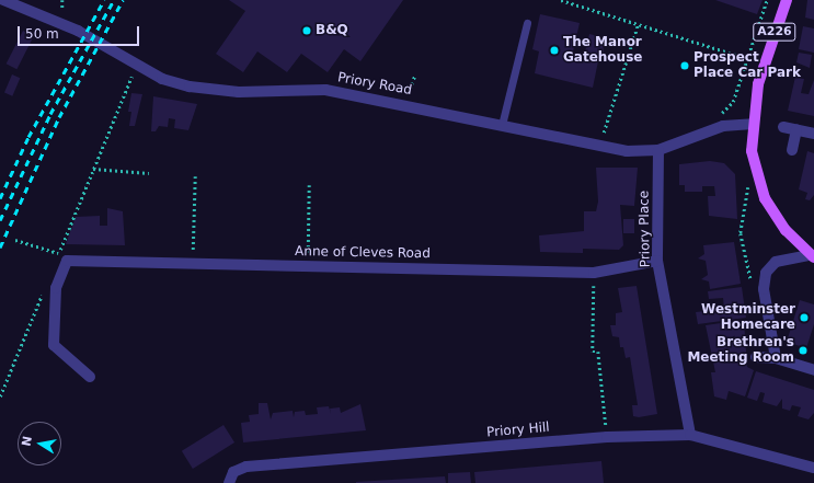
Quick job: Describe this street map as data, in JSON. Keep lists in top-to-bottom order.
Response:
{
  "streets": {
    "main road": ["A226"],
    "street": [
      "Priory Road",
      "Priory Place",
      "Anne of Cleves Road",
      "Priory Hill"
    ]
  },
  "crossings": [
    ["A226", "Priory Road"],
    ["Priory Road", "Priory Place"],
    ["Priory Place", "Anne of Cleves Road"],
    ["Priory Place", "Priory Hill"]
  ],
  "places": [
    "B&Q",
    "The Manor Gatehouse",
    "Prospect Place Car Park",
    "Westminster Homecare",
    "Brethren's Meeting Room"
  ],
  "scale_bar": "50 m",
  "north": "left"
}
